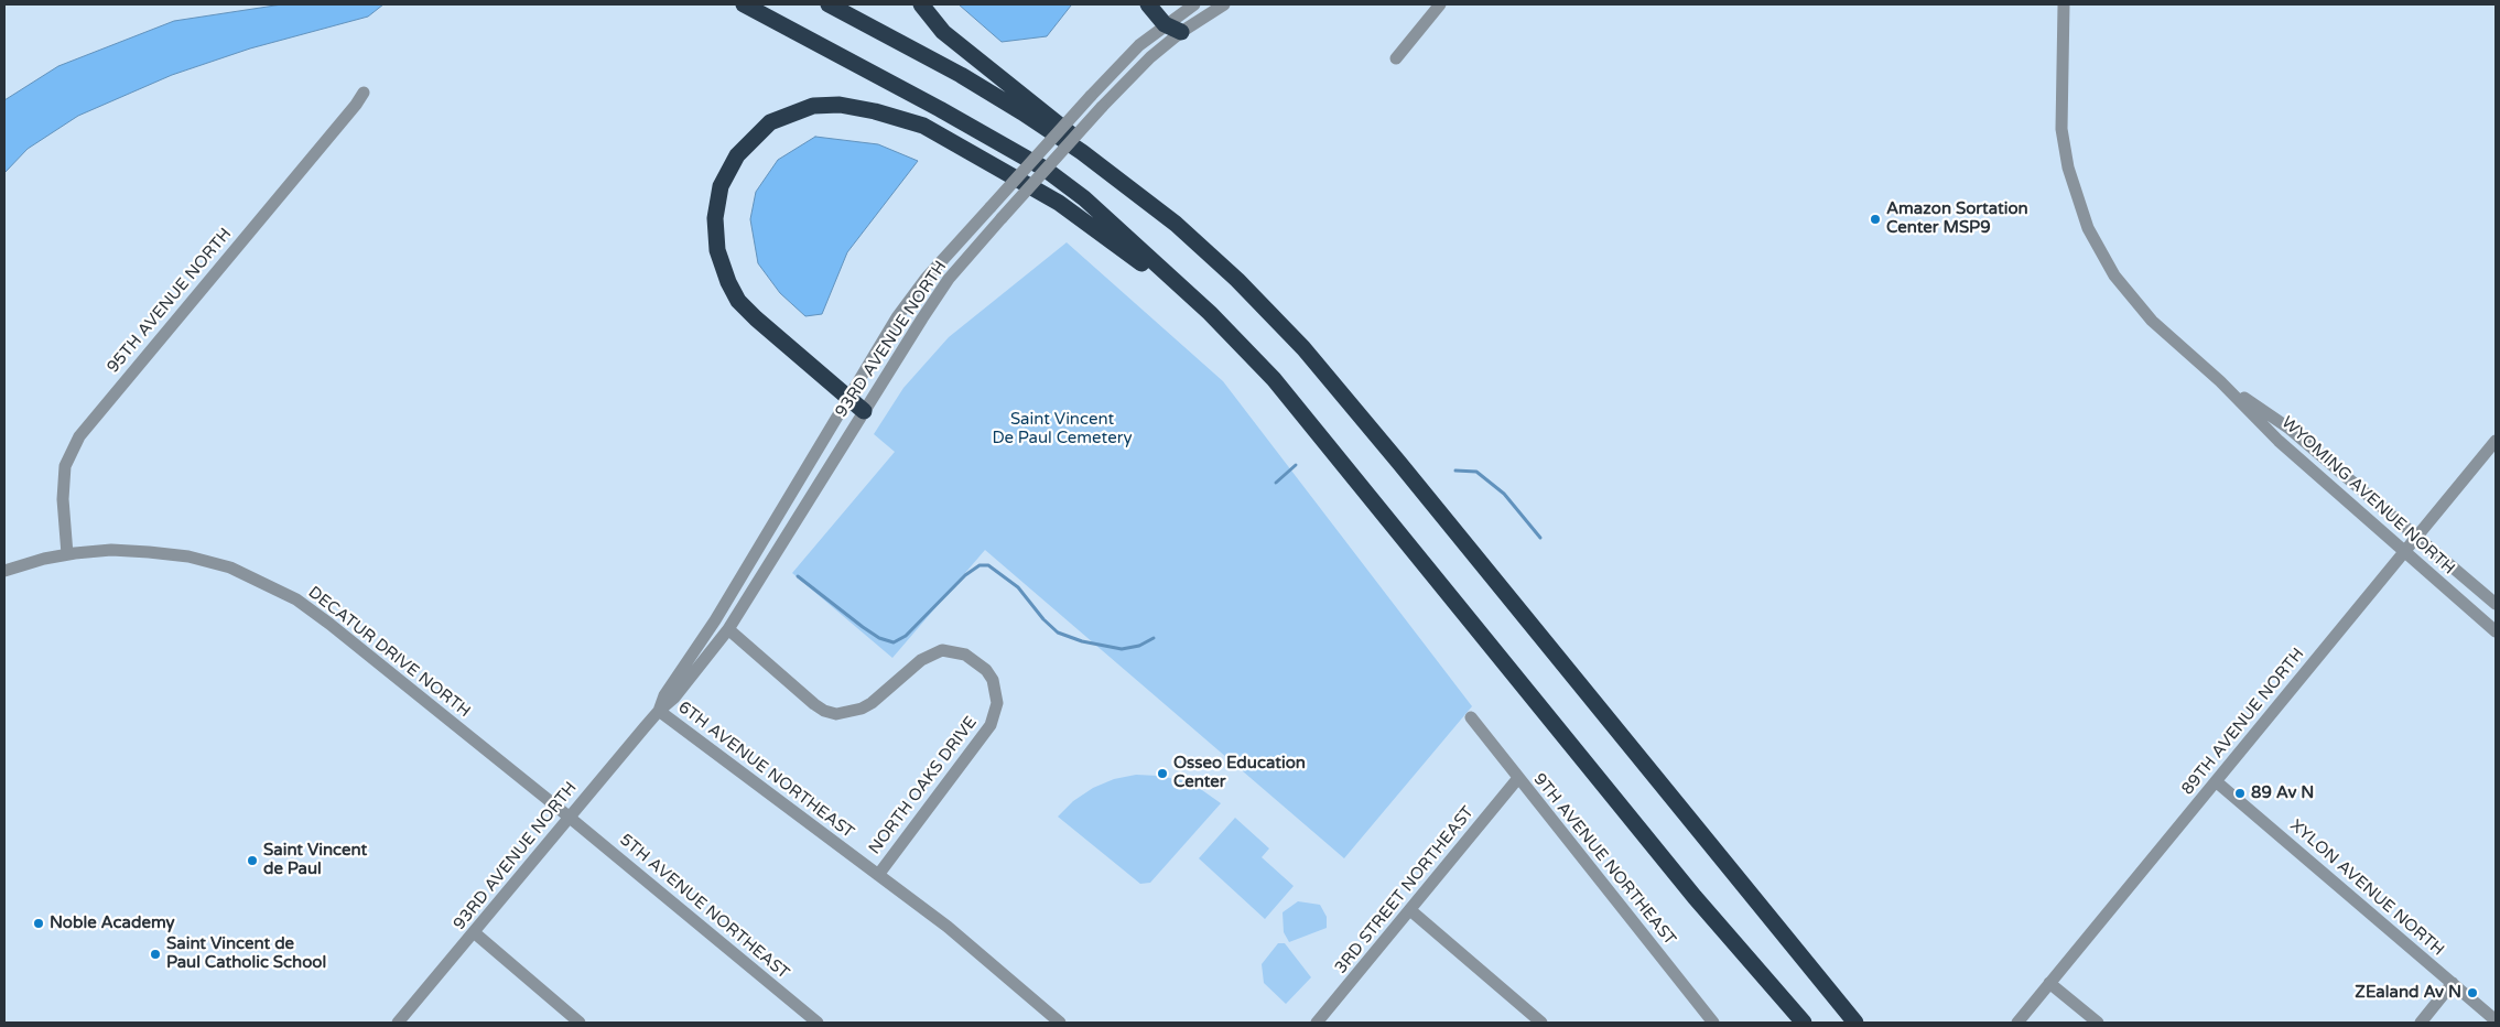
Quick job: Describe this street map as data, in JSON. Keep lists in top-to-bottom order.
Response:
{
  "streets": {
    "street": [
      "95TH AVENUE NORTH",
      "93RD AVENUE NORTH",
      "WYOMING AVENUE NORTH",
      "DECATUR DRIVE NORTH",
      "89TH AVENUE NORTH",
      "6TH AVENUE NORTHEAST",
      "NORTH OAKS DRIVE",
      "9TH AVENUE NORTHEAST",
      "XYLON AVENUE NORTH",
      "3RD STREET NORTHEAST",
      "5TH AVENUE NORTHEAST"
    ]
  },
  "crossings": [
    ["95TH AVENUE NORTH", "DECATUR DRIVE NORTH"],
    ["93RD AVENUE NORTH", "DECATUR DRIVE NORTH"],
    ["93RD AVENUE NORTH", "6TH AVENUE NORTHEAST"],
    ["93RD AVENUE NORTH", "NORTH OAKS DRIVE"],
    ["93RD AVENUE NORTH", "5TH AVENUE NORTHEAST"],
    ["WYOMING AVENUE NORTH", "89TH AVENUE NORTH"],
    ["DECATUR DRIVE NORTH", "5TH AVENUE NORTHEAST"],
    ["89TH AVENUE NORTH", "XYLON AVENUE NORTH"],
    ["6TH AVENUE NORTHEAST", "NORTH OAKS DRIVE"],
    ["9TH AVENUE NORTHEAST", "3RD STREET NORTHEAST"]
  ],
  "parks": ["Saint Vincent De Paul Cemetery"],
  "places": [
    "Amazon Sortation Center MSP9",
    "Osseo Education Center",
    "89 Av N",
    "Saint Vincent de Paul",
    "Noble Academy",
    "Saint Vincent de Paul Catholic School",
    "ZEaland Av N"
  ]
}
